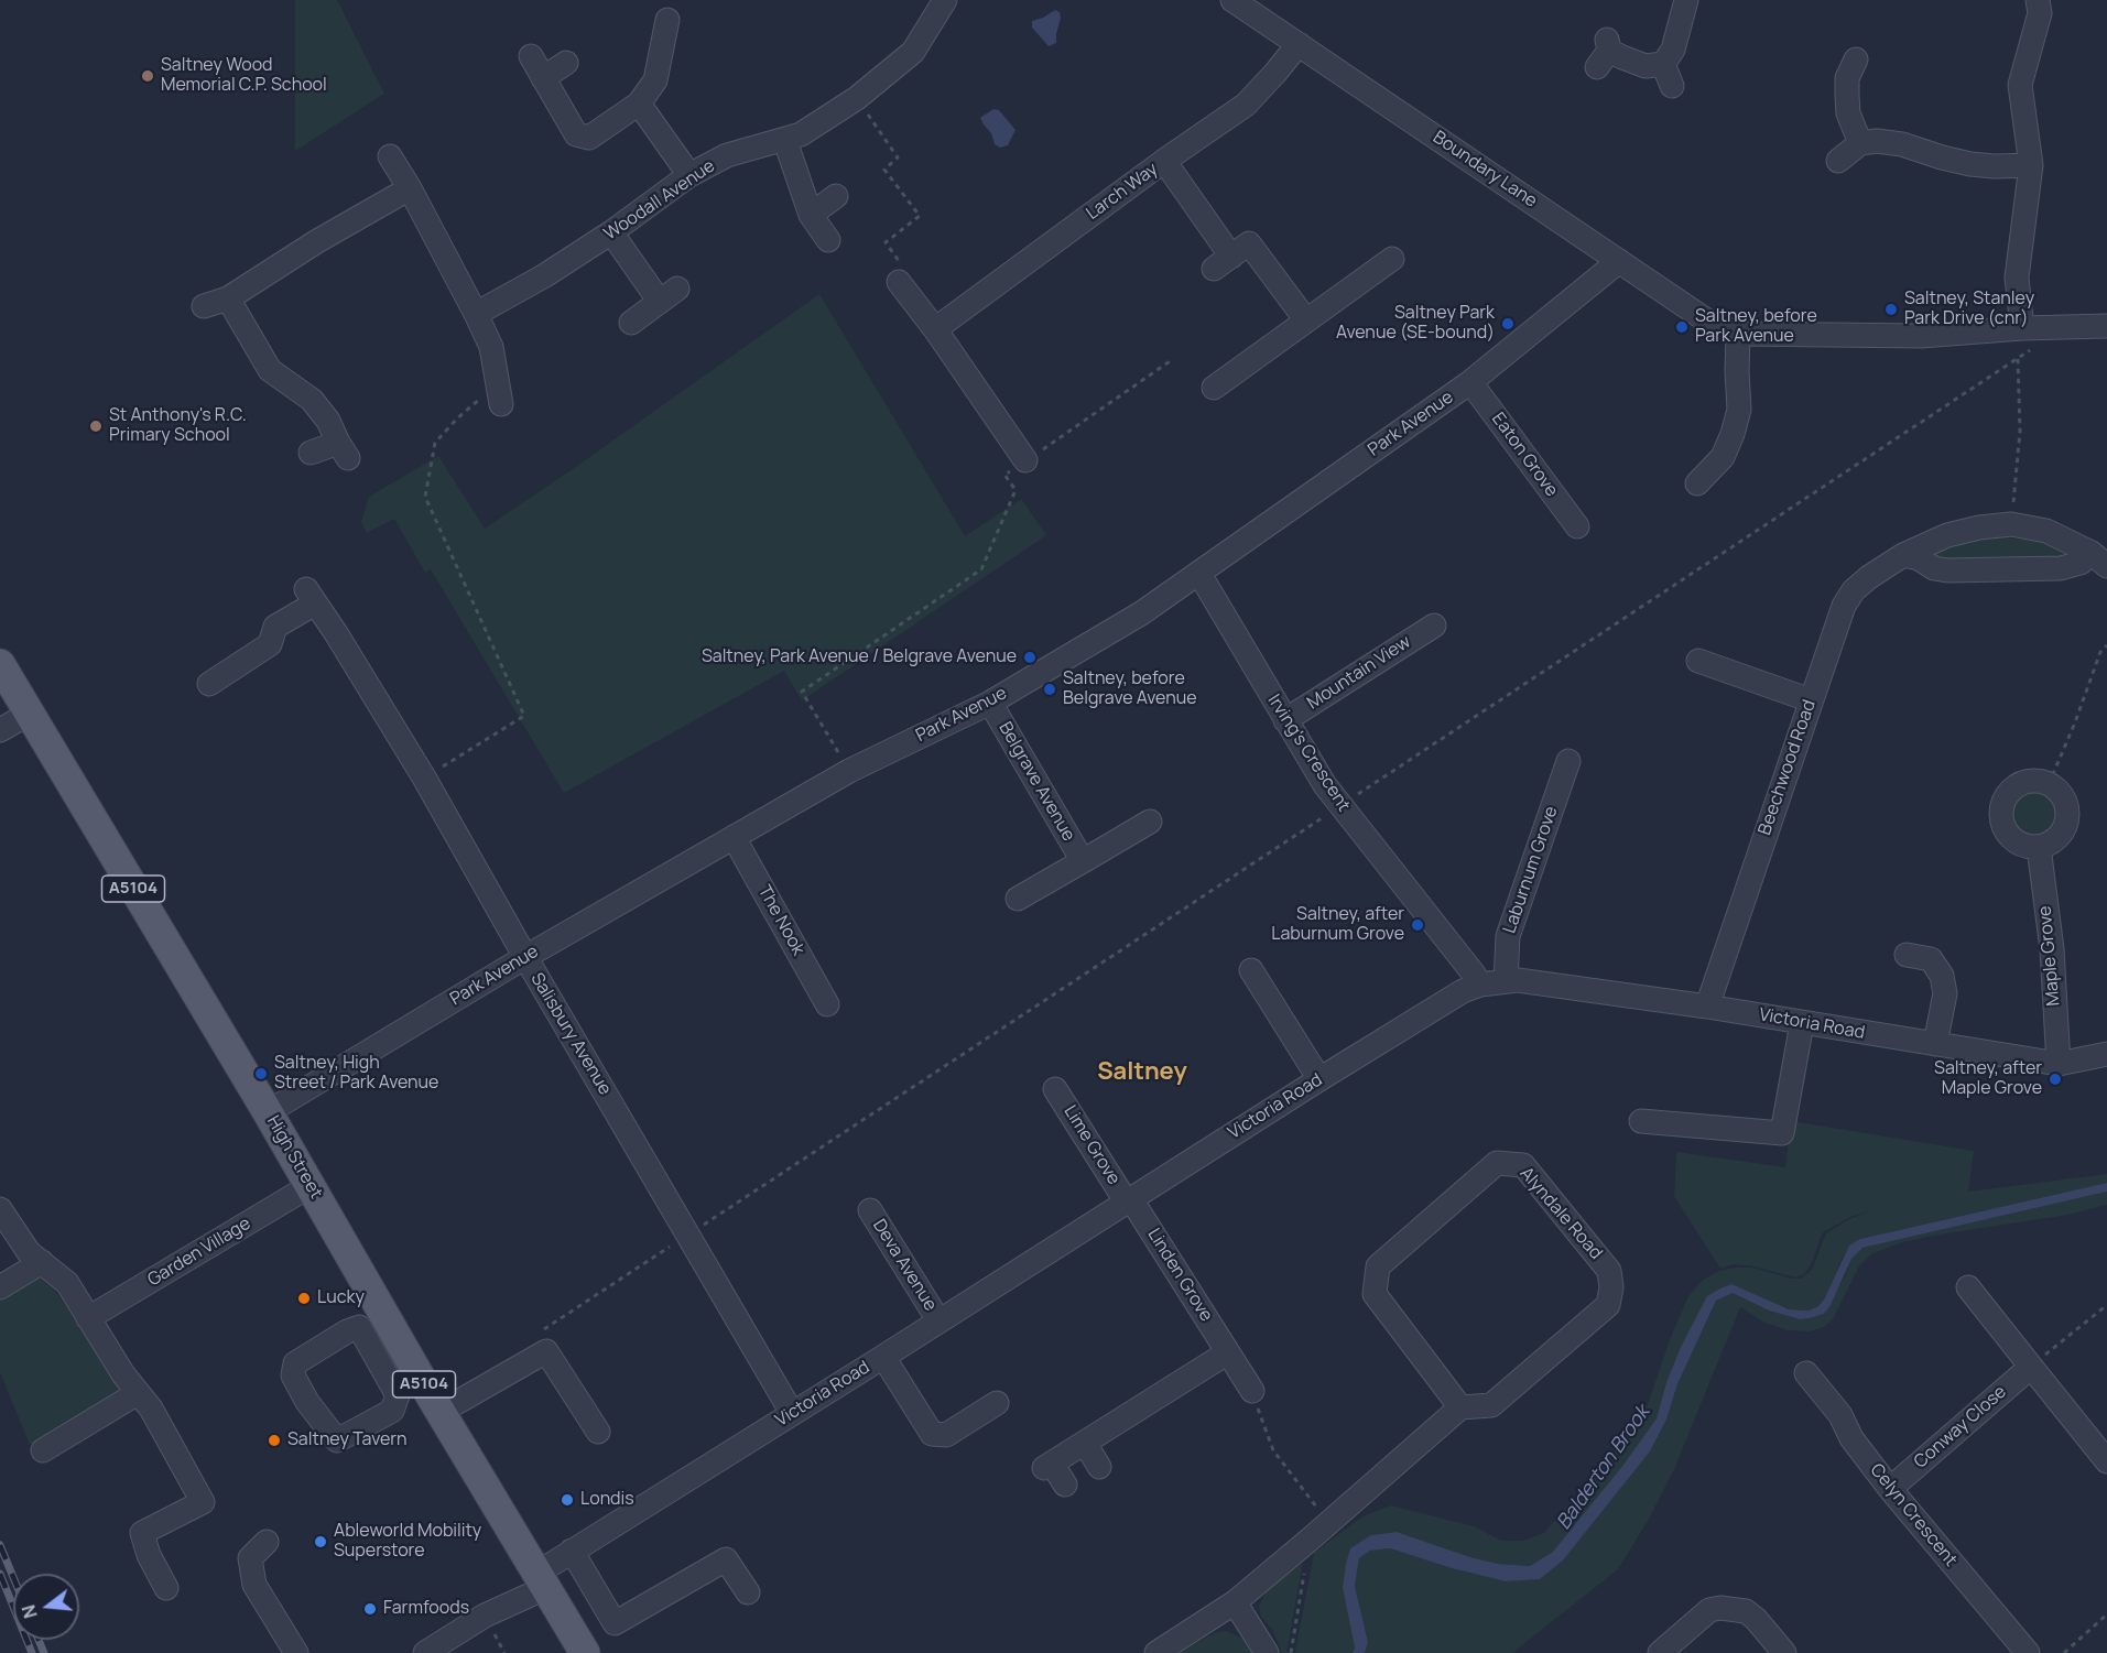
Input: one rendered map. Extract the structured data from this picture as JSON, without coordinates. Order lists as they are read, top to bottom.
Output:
{
  "streets": {
    "main road": ["A5104", "High Street"],
    "street": [
      "Boundary Lane",
      "Larch Way",
      "Woodall Avenue",
      "Park Avenue",
      "Eaton Grove",
      "Mountain View",
      "Irving's Crescent",
      "Beechwood Road",
      "Belgrave Avenue",
      "Laburnum Grove",
      "The Nook",
      "Maple Grove",
      "Victoria Road",
      "Salisbury Avenue",
      "Lime Grove",
      "Alyndale Road",
      "Garden Village",
      "Deva Avenue",
      "Linden Grove",
      "Conway Close",
      "Celyn Crescent"
    ]
  },
  "crossings": [
    ["Boundary Lane", "Larch Way"],
    ["Boundary Lane", "Park Avenue"],
    ["Park Avenue", "Eaton Grove"],
    ["Park Avenue", "Irving's Crescent"],
    ["Park Avenue", "Belgrave Avenue"],
    ["Park Avenue", "The Nook"],
    ["Park Avenue", "Salisbury Avenue"],
    ["Park Avenue", "High Street"],
    ["Mountain View", "Irving's Crescent"],
    ["Irving's Crescent", "Victoria Road"],
    ["Beechwood Road", "Victoria Road"],
    ["Laburnum Grove", "Victoria Road"],
    ["Maple Grove", "Victoria Road"],
    ["Victoria Road", "Salisbury Avenue"],
    ["Victoria Road", "Lime Grove"],
    ["Victoria Road", "High Street"],
    ["Victoria Road", "Deva Avenue"],
    ["Victoria Road", "Linden Grove"],
    ["Lime Grove", "Linden Grove"],
    ["High Street", "Garden Village"],
    ["Conway Close", "Celyn Crescent"]
  ],
  "districts": ["Saltney"],
  "water": ["Balderton Brook"],
  "places": [
    "Saltney Wood Memorial C.P. School",
    "Saltney, Stanley Park Drive (cnr)",
    "Saltney Park Avenue (SE-bound)",
    "Saltney, before Park Avenue",
    "St Anthony's R.C. Primary School",
    "Saltney, Park Avenue / Belgrave Avenue",
    "Saltney, before Belgrave Avenue",
    "Saltney, after Laburnum Grove",
    "Saltney, High Street / Park Avenue",
    "Saltney, after Maple Grove",
    "Lucky",
    "Saltney Tavern",
    "Londis",
    "Ableworld Mobility Superstore",
    "Farmfoods"
  ],
  "north": "left"
}
